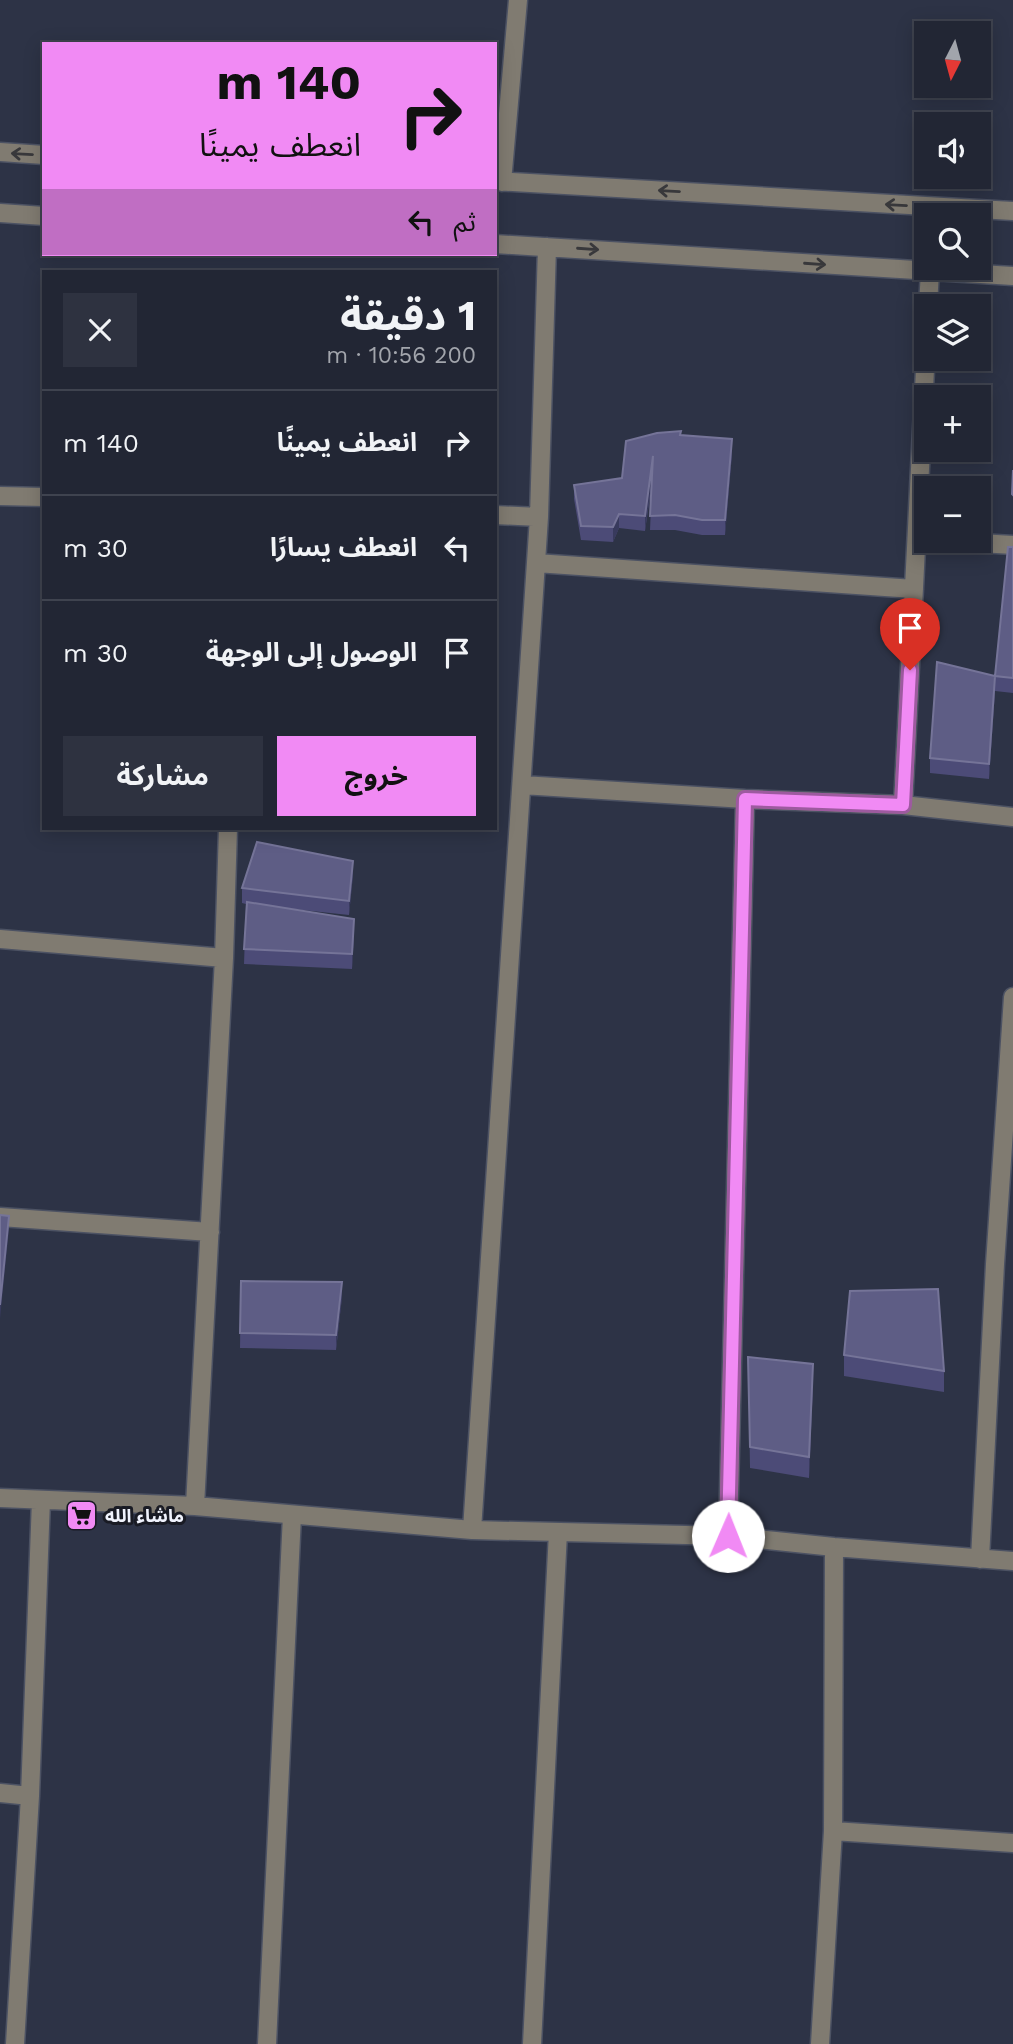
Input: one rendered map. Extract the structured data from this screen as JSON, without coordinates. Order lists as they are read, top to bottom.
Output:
{
  "places": {
    "supermarket": ["ماشاء الله"]
  },
  "north": "bottom",
  "page": {
    "map_buttons": ["+", "−"],
    "turn": ["140 m", "انعطف يمينًا"],
    "then": "ثم",
    "heading": ["1 دقيقة", "200 m · 10:56"],
    "list": [
      {
        "name": "انعطف يمينًا",
        "value": "140 m"
      },
      {
        "name": "انعطف يسارًا",
        "value": "30 m"
      },
      {
        "name": "الوصول إلى الوجهة",
        "value": "30 m"
      }
    ],
    "buttons": ["خروج", "مشاركة"]
  }
}
